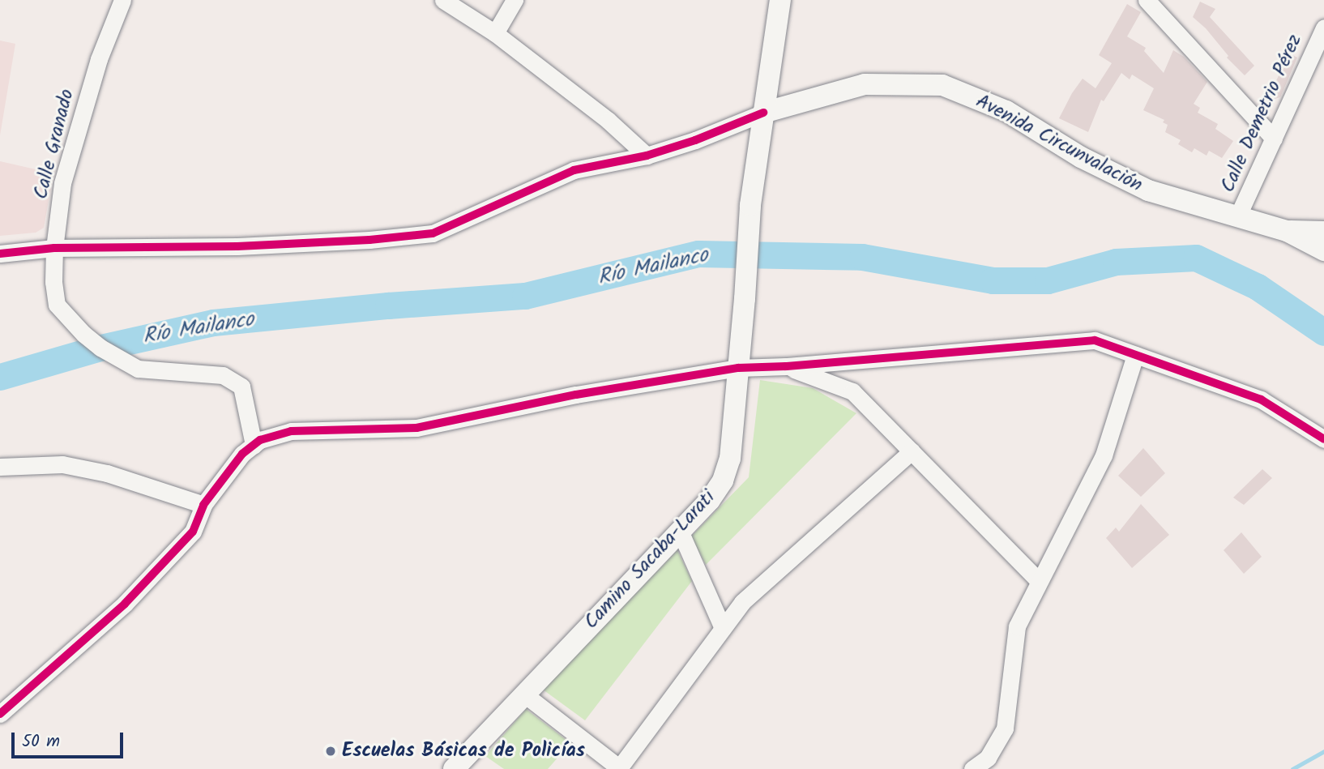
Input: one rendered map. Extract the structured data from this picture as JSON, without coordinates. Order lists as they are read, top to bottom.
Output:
{
  "streets": {
    "main road": ["Avenida Circunvalación", "Camino Sacaba-Larati"],
    "street": ["Calle Demetrio Pérez", "Calle Granado"]
  },
  "crossings": [
    ["Calle Demetrio Pérez", "Avenida Circunvalación"],
    ["Avenida Circunvalación", "Camino Sacaba-Larati"]
  ],
  "water": ["Río Mailanco"],
  "places": ["Escuelas Básicas de Policías"],
  "scale_bar": "50 m"
}
